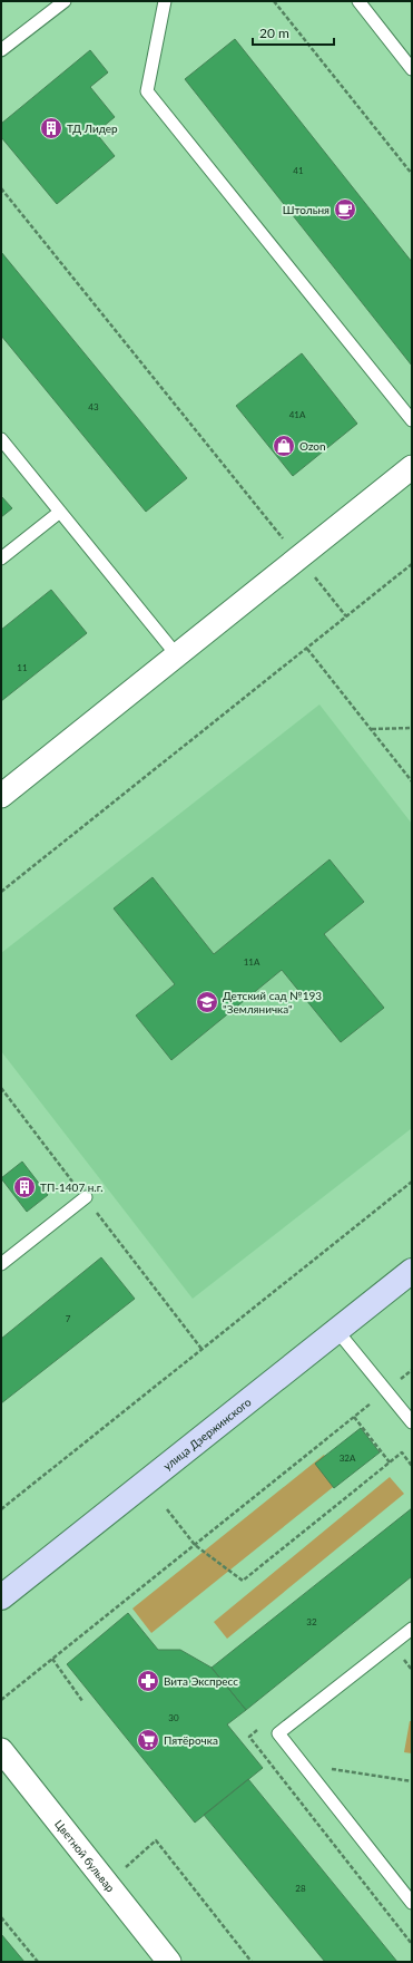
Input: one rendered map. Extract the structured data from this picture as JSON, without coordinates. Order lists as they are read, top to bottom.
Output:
{
  "streets": {
    "main road": ["улица Дзержинского"],
    "street": ["Цветной бульвар"]
  },
  "places": {
    "building": ["ТД Лидер", "ТП-1407 н.г."],
    "cafe": ["Штольня"],
    "shop": ["Ozon"],
    "school or university": ["Детский сад №193 \"Земляничка\""],
    "pharmacy": ["Вита Экспресс"],
    "supermarket": ["Пятёрочка"]
  },
  "house_numbers": [
    "41",
    "43",
    "41А",
    "11",
    "11А",
    "7",
    "32А",
    "32",
    "30",
    "28"
  ],
  "scale_bar": "20 m"
}
